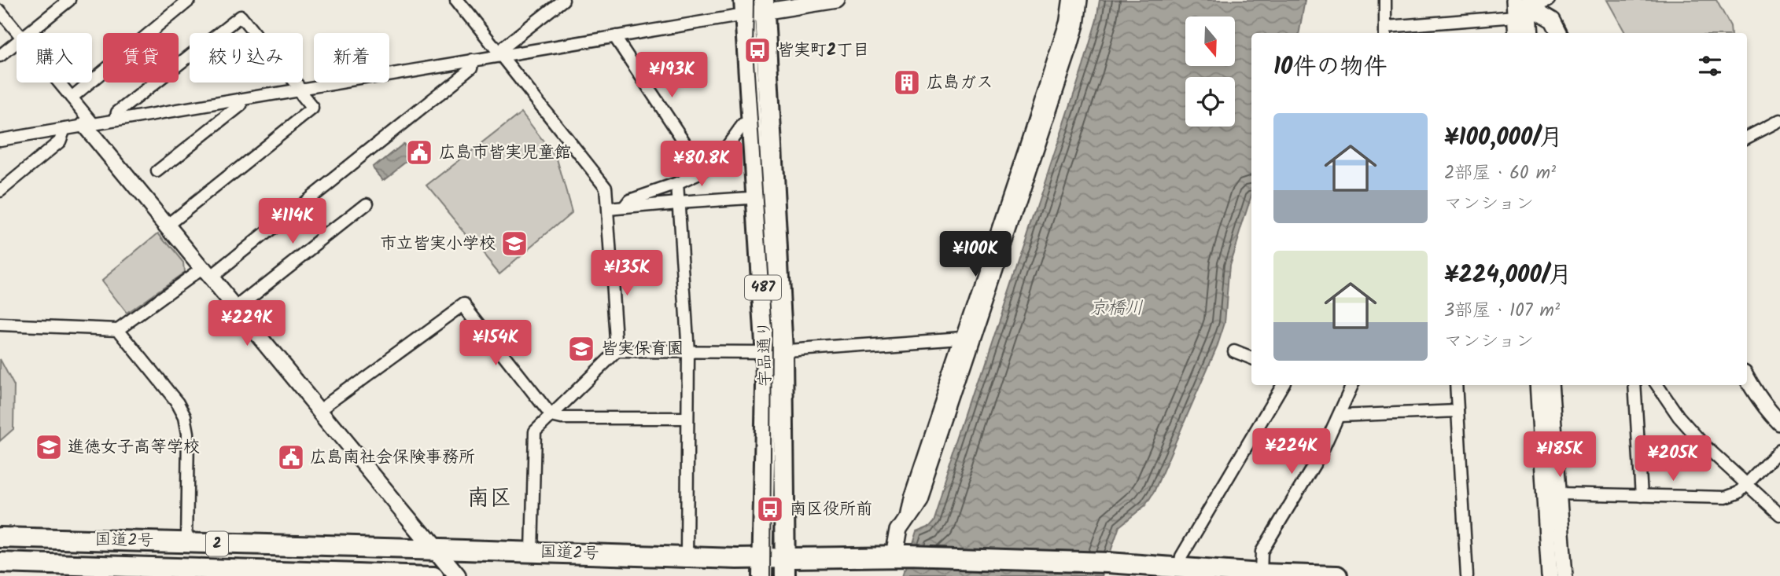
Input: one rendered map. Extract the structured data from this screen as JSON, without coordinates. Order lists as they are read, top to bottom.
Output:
{
  "streets": {
    "highway": [
      "487",
      "宇品通り",
      "国道2号",
      "2"
    ]
  },
  "crossings": [
    ["宇品通り", "国道2号"]
  ],
  "districts": ["南区"],
  "water": ["京橋川"],
  "places": {
    "bus stop": ["皆実町2丁目", "南区役所前"],
    "building": ["広島ガス"],
    "public building": ["広島市皆実児童館", "広島南社会保険事務所"],
    "school or university": ["市立皆実小学校", "皆実保育園", "進徳女子高等学校"]
  },
  "north": "bottom",
  "page": {
    "chip": [
      "購入",
      "賃貸",
      "絞り込み",
      "新着"
    ],
    "heading": "10件の物件",
    "price": [
      "¥193K",
      "¥80.8K",
      "¥114K",
      "¥100K",
      "¥135K",
      "¥229K",
      "¥154K",
      "¥224K",
      "¥185K",
      "¥205K"
    ],
    "list": [
      {
        "name": "¥100,000/月",
        "note": "2部屋 · 60 m² · マンション"
      },
      {
        "name": "¥224,000/月",
        "note": "3部屋 · 107 m² · マンション"
      }
    ]
  }
}
